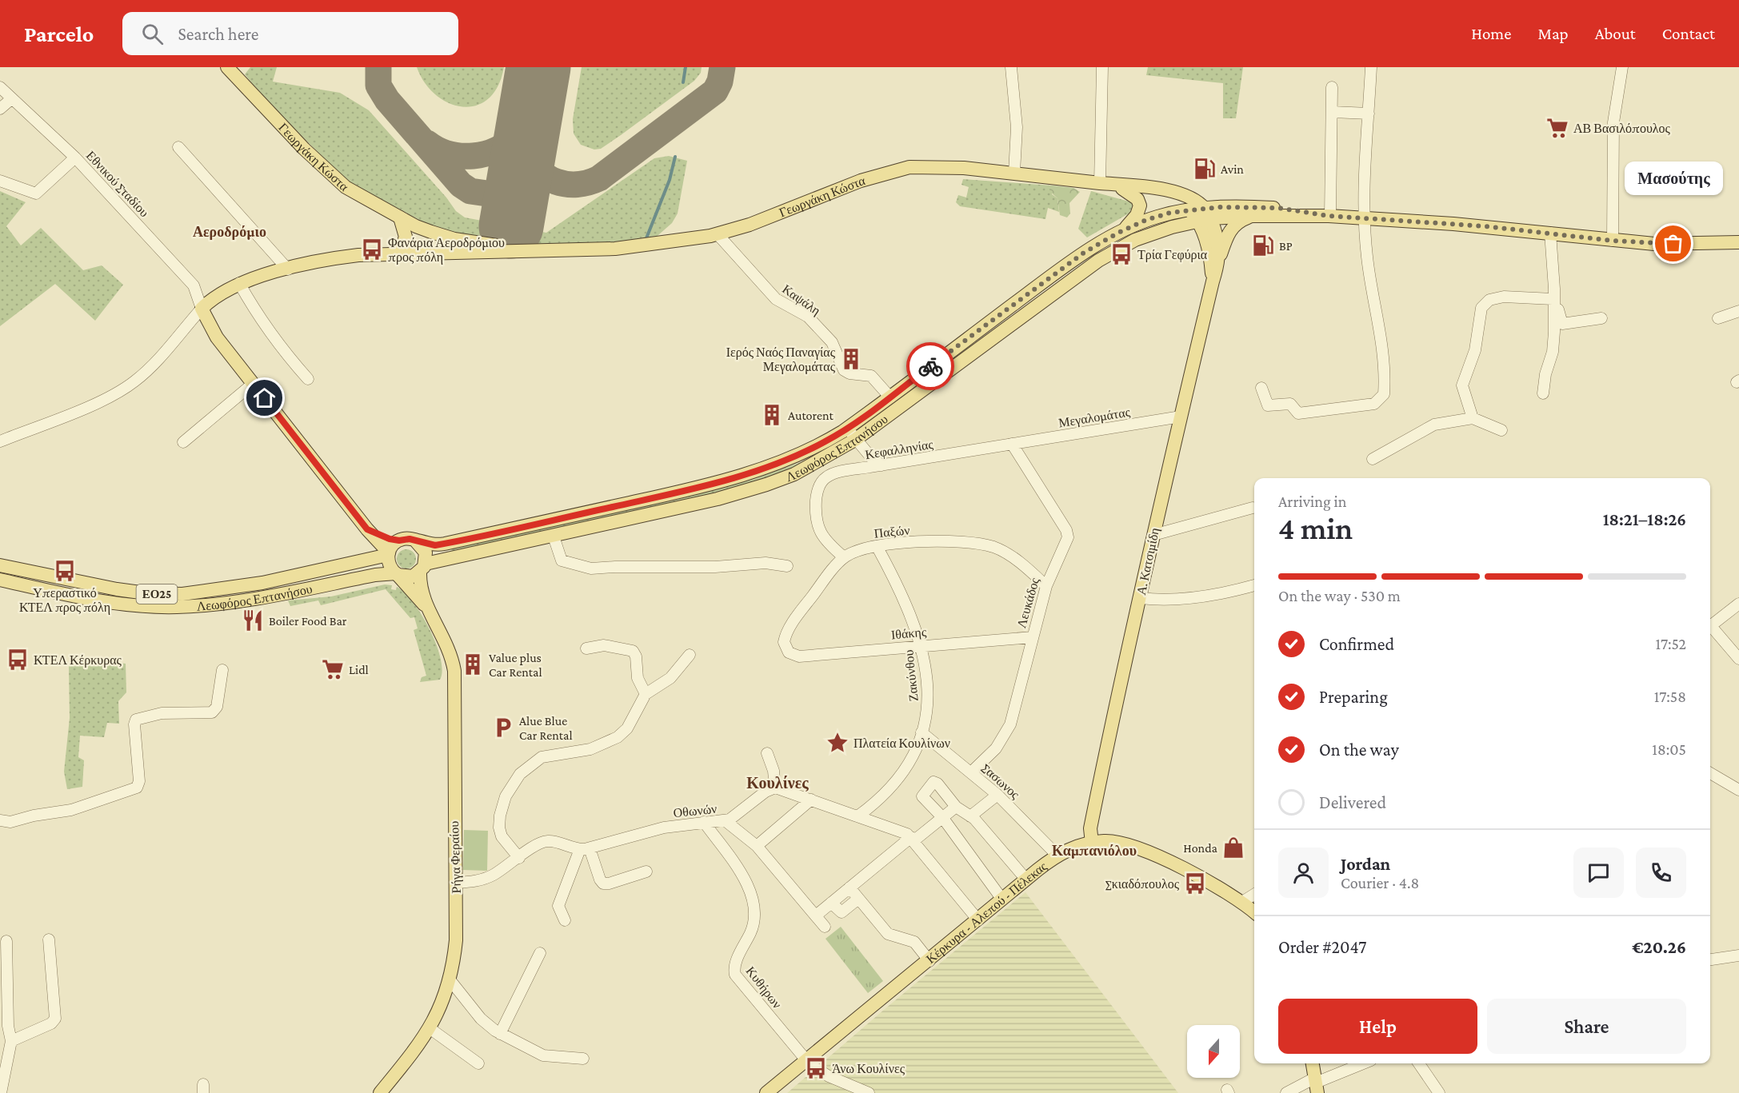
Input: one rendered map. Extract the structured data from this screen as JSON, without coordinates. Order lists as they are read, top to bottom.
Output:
{
  "streets": {
    "main road": [
      "Γεωργάκη Κώστα",
      "Λεωφόρος Επτανήσου",
      "Α. Κατσιμίδη",
      "ΕΟ25",
      "Ρήγα Φεραίου",
      "Κέρκυρα - Αλεπού - Πέλεκας"
    ],
    "street": [
      "Εθνικού Σταδίου",
      "Καψάλη",
      "Μεγαλομάτας",
      "Κεφαλληνίας",
      "Παξών",
      "Λευκάδος",
      "Ιθάκης",
      "Ζακύνθου",
      "Σασωνος",
      "Οθωνών",
      "Κυθήρων"
    ]
  },
  "crossings": [
    ["Γεωργάκη Κώστα", "Εθνικού Σταδίου"],
    ["Γεωργάκη Κώστα", "Καψάλη"],
    ["Γεωργάκη Κώστα", "Λεωφόρος Επτανήσου"],
    ["Γεωργάκη Κώστα", "Α. Κατσιμίδη"],
    ["Γεωργάκη Κώστα", "ΕΟ25"],
    ["Καψάλη", "Λεωφόρος Επτανήσου"],
    ["Μεγαλομάτας", "Κεφαλληνίας"],
    ["Μεγαλομάτας", "Α. Κατσιμίδη"],
    ["Μεγαλομάτας", "Λευκάδος"],
    ["Λεωφόρος Επτανήσου", "Α. Κατσιμίδη"],
    ["Λεωφόρος Επτανήσου", "ΕΟ25"],
    ["Λεωφόρος Επτανήσου", "Ρήγα Φεραίου"],
    ["Κεφαλληνίας", "Παξών"],
    ["Κεφαλληνίας", "Λευκάδος"],
    ["Παξών", "Λευκάδος"],
    ["Παξών", "Ιθάκης"],
    ["Παξών", "Ζακύνθου"],
    ["Α. Κατσιμίδη", "ΕΟ25"],
    ["Α. Κατσιμίδη", "Κέρκυρα - Αλεπού - Πέλεκας"],
    ["Λευκάδος", "Ιθάκης"],
    ["Λευκάδος", "Σασωνος"],
    ["Ιθάκης", "Ζακύνθου"],
    ["Ζακύνθου", "Σασωνος"],
    ["Σασωνος", "Κέρκυρα - Αλεπού - Πέλεκας"],
    ["Οθωνών", "Κυθήρων"],
    ["Κέρκυρα - Αλεπού - Πέλεκας", "Κυθήρων"]
  ],
  "districts": ["Αεροδρόμιο", "Κουλίνες", "Καμπανιόλου"],
  "places": {
    "supermarket": ["ΑΒ Βασιλόπουλος", "Lidl"],
    "fuel station": ["Avin", "BP"],
    "other": ["Μασούτης"],
    "bus stop": [
      "Φανάρια Αεροδρόμιου προς πόλη",
      "Τρία Γεφύρια",
      "Υπεραστικό ΚΤΕΛ προς πόλη",
      "ΚΤΕΛ Κέρκυρας",
      "Σκιαδόπουλος",
      "Άνω Κουλίνες"
    ],
    "building": ["Ιερός Ναός Παναγίας Μεγαλομάτας", "Autorent", "Value plus Car Rental"],
    "restaurant": ["Boiler Food Bar"],
    "parking": ["Alue Blue Car Rental"],
    "place": ["Πλατεία Κουλίνων"],
    "shop": ["Honda"]
  },
  "north": "bottom",
  "page": {
    "header": "Parcelo",
    "search": "Search here",
    "nav": [
      "Home",
      "Map",
      "About",
      "Contact"
    ],
    "bubble": "Μασούτης",
    "heading": ["4 min", "Arriving in", "18:21–18:26"],
    "panel": [
      "Jordan",
      "Courier · 4.8",
      "Order #2047",
      "€20.26"
    ],
    "bar": "On the way · 530 m",
    "list": [
      ["Confirmed", "17:52"],
      ["Preparing", "17:58"],
      ["On the way", "18:05"],
      "Delivered"
    ],
    "buttons": ["Help", "Share"]
  }
}
